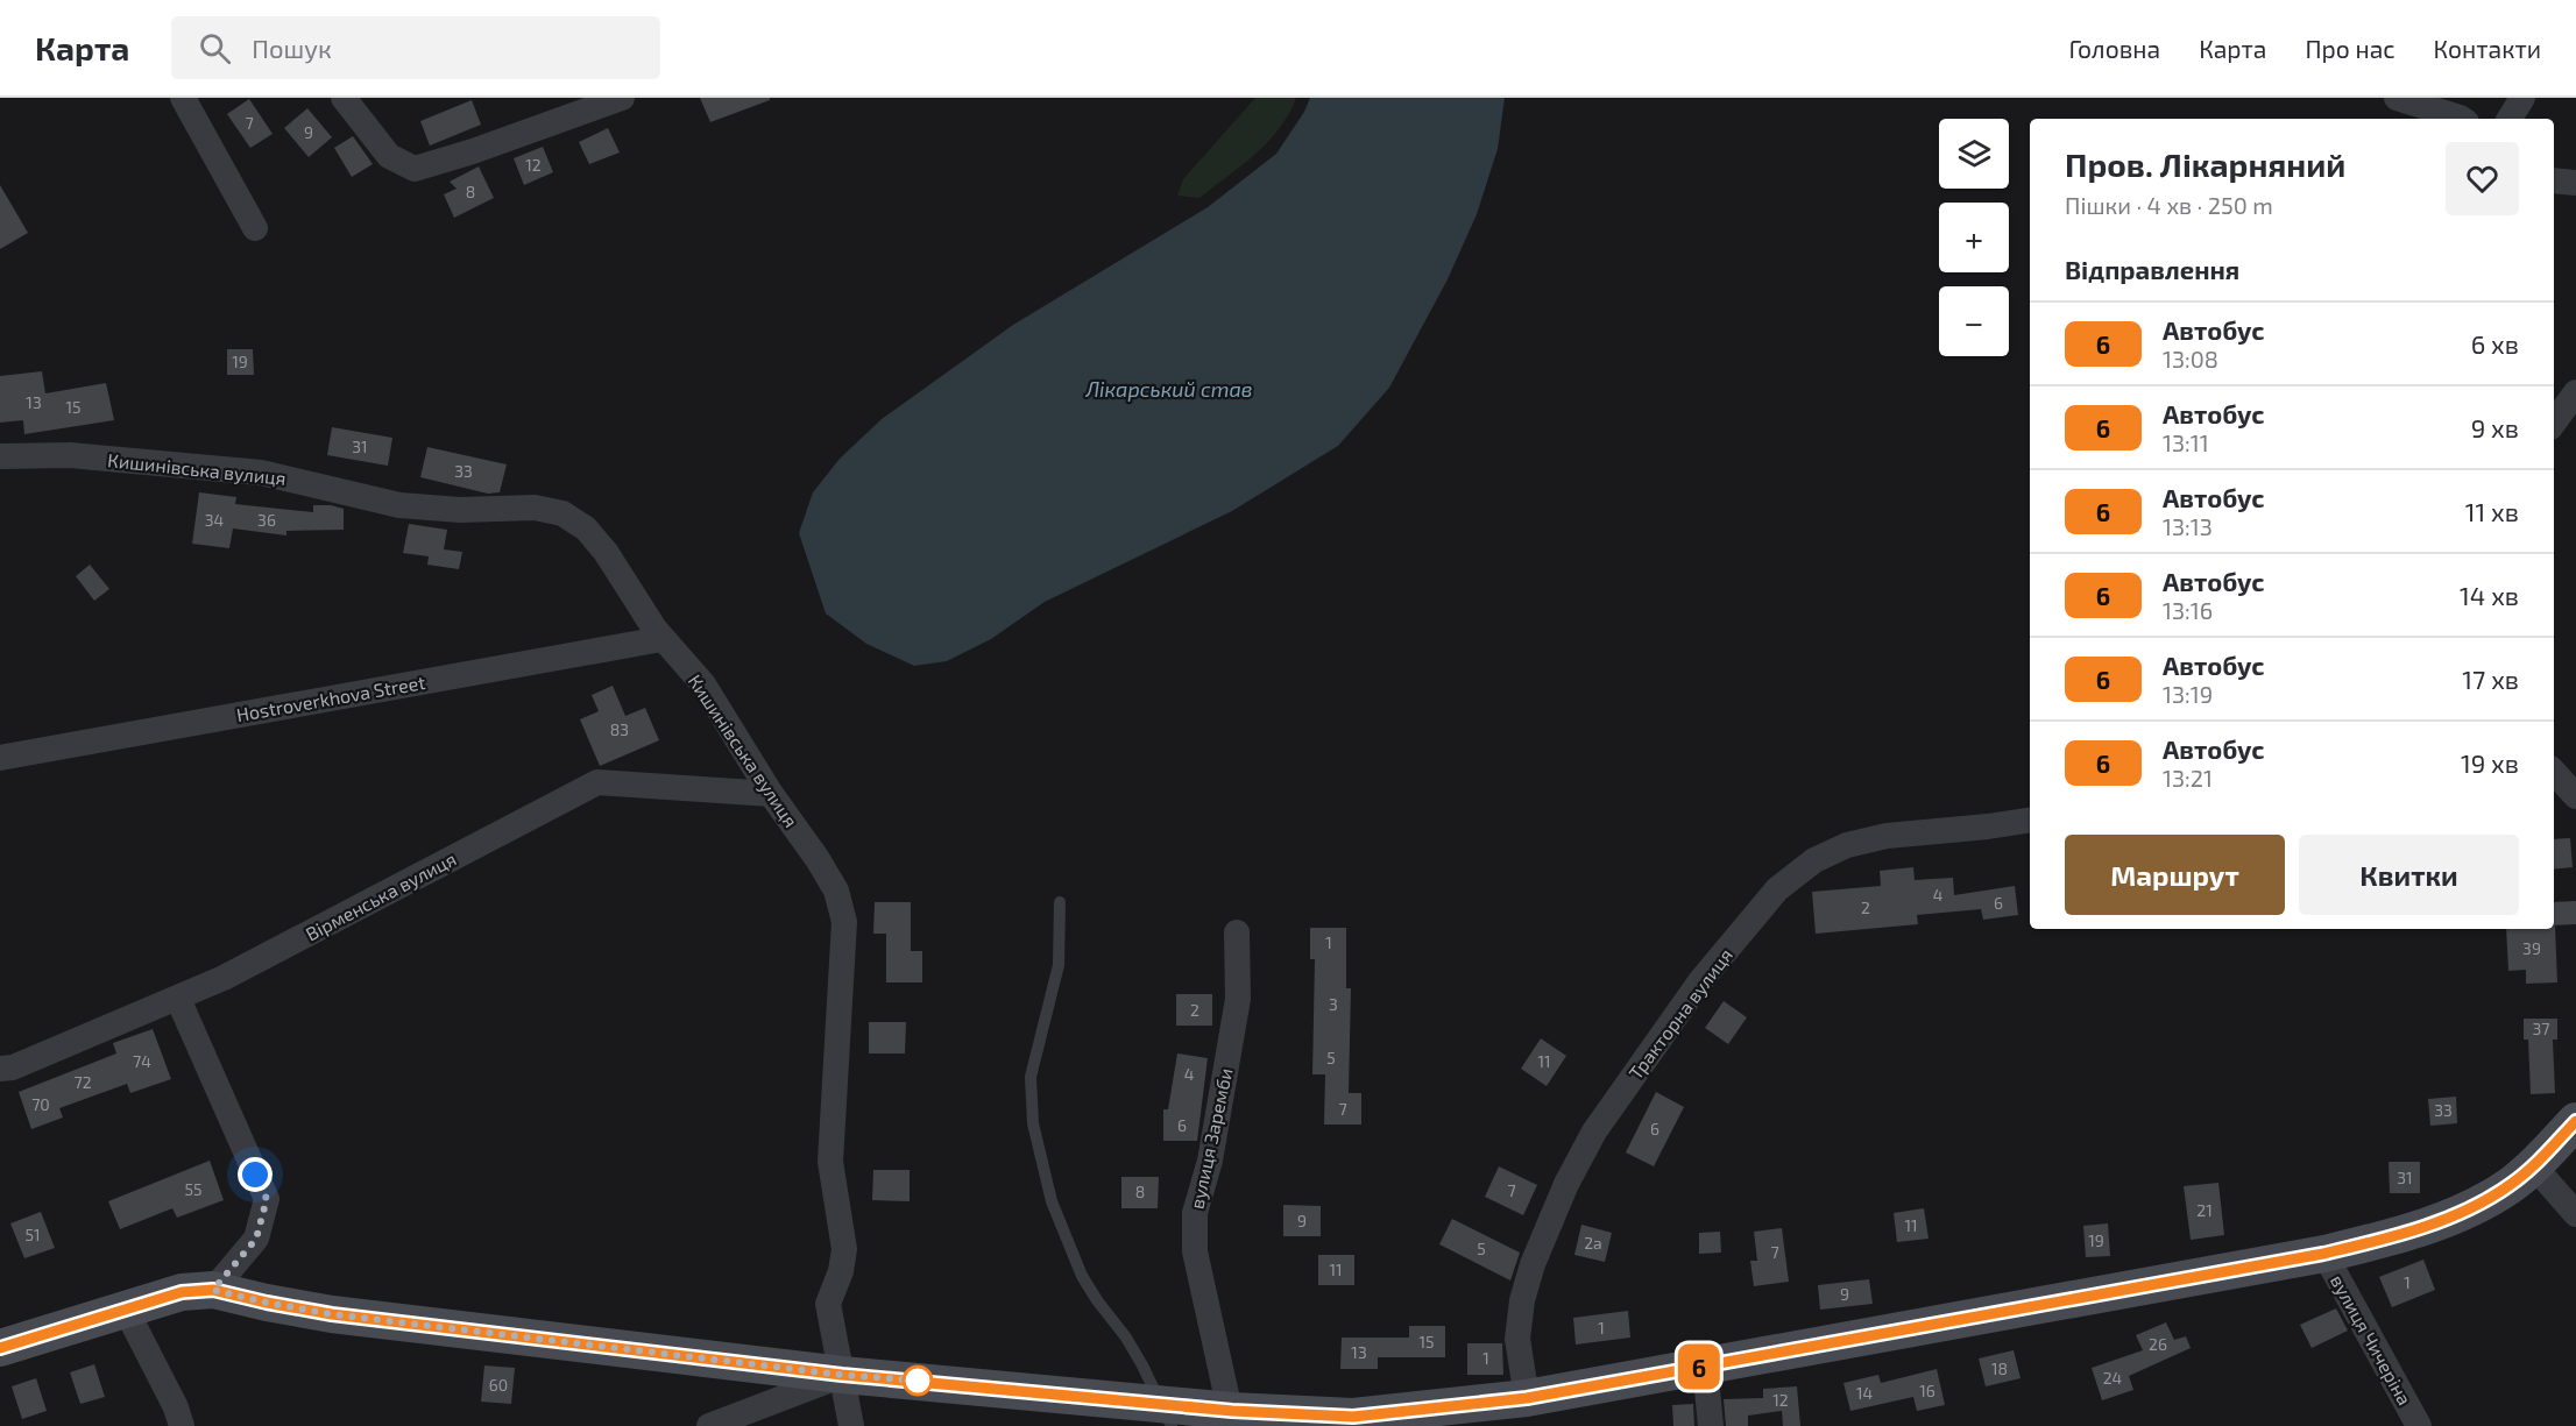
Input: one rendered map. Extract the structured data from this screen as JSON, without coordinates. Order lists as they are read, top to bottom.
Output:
{
  "streets": {
    "street": [
      "Кишинівська вулиця",
      "Hostroverkhova Street",
      "Вірменська вулиця",
      "Тракторна вулиця",
      "вулиця Заремби",
      "вулиця Чичеріна"
    ]
  },
  "crossings": [
    ["Кишинівська вулиця", "Hostroverkhova Street"],
    ["Кишинівська вулиця", "Вірменська вулиця"]
  ],
  "water": ["Лікарський став"],
  "lines": ["bus line 6"],
  "house_numbers": [
    "7",
    "9",
    "12",
    "8",
    "19",
    "13",
    "15",
    "31",
    "33",
    "34",
    "36",
    "83",
    "4",
    "6",
    "2",
    "1",
    "39",
    "3",
    "2",
    "37",
    "5",
    "74",
    "11",
    "4",
    "72",
    "70",
    "7",
    "33",
    "6",
    "6",
    "31",
    "55",
    "7",
    "8",
    "21",
    "9",
    "11",
    "51",
    "19",
    "2а",
    "5",
    "7",
    "11",
    "1",
    "9",
    "1",
    "15",
    "26",
    "13",
    "1",
    "18",
    "24",
    "60",
    "16",
    "14",
    "12"
  ],
  "page": {
    "header": "Карта",
    "search": "Пошук",
    "nav": [
      "Головна",
      "Карта",
      "Про нас",
      "Контакти"
    ],
    "on_map": "6",
    "map_buttons": ["+", "−"],
    "heading": [
      ["Пров. Лікарняний", "Пішки · 4 хв · 250 m"],
      "Відправлення"
    ],
    "list": [
      {
        "mark": "6",
        "name": "Автобус",
        "note": "13:08",
        "value": "6 хв"
      },
      {
        "mark": "6",
        "name": "Автобус",
        "note": "13:11",
        "value": "9 хв"
      },
      {
        "mark": "6",
        "name": "Автобус",
        "note": "13:13",
        "value": "11 хв"
      },
      {
        "mark": "6",
        "name": "Автобус",
        "note": "13:16",
        "value": "14 хв"
      },
      {
        "mark": "6",
        "name": "Автобус",
        "note": "13:19",
        "value": "17 хв"
      },
      {
        "mark": "6",
        "name": "Автобус",
        "note": "13:21",
        "value": "19 хв"
      }
    ],
    "buttons": ["Маршрут", "Квитки"]
  }
}
